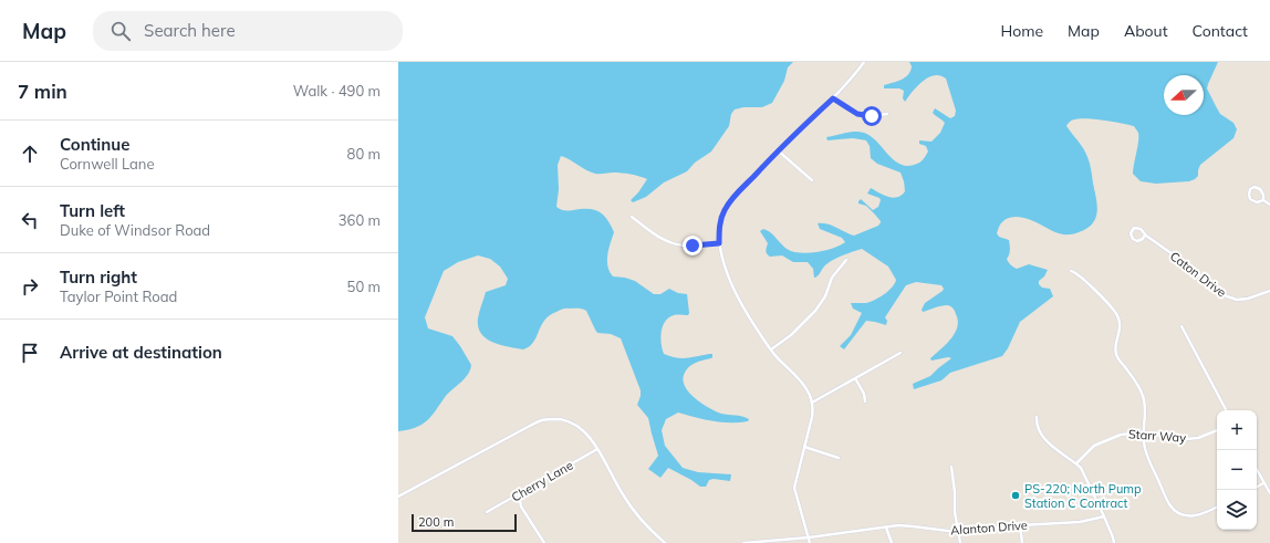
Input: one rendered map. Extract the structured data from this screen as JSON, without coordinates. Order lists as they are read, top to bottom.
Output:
{
  "streets": {
    "street": [
      "Caton Drive",
      "Starr Way",
      "Cherry Lane",
      "Alanton Drive"
    ]
  },
  "places": ["PS-220; North Pump Station C Contract"],
  "scale_bar": "200 m",
  "north": "left",
  "page": {
    "header": "Map",
    "search": "Search here",
    "nav": [
      "Home",
      "Map",
      "About",
      "Contact"
    ],
    "heading": ["7 min", "Walk · 490 m"],
    "list": [
      ["Continue", "Cornwell Lane", "80 m"],
      ["Turn left", "Duke of Windsor Road", "360 m"],
      ["Turn right", "Taylor Point Road", "50 m"],
      "Arrive at destination"
    ],
    "map_buttons": ["+", "−"],
    "scale": "200 m"
  }
}
